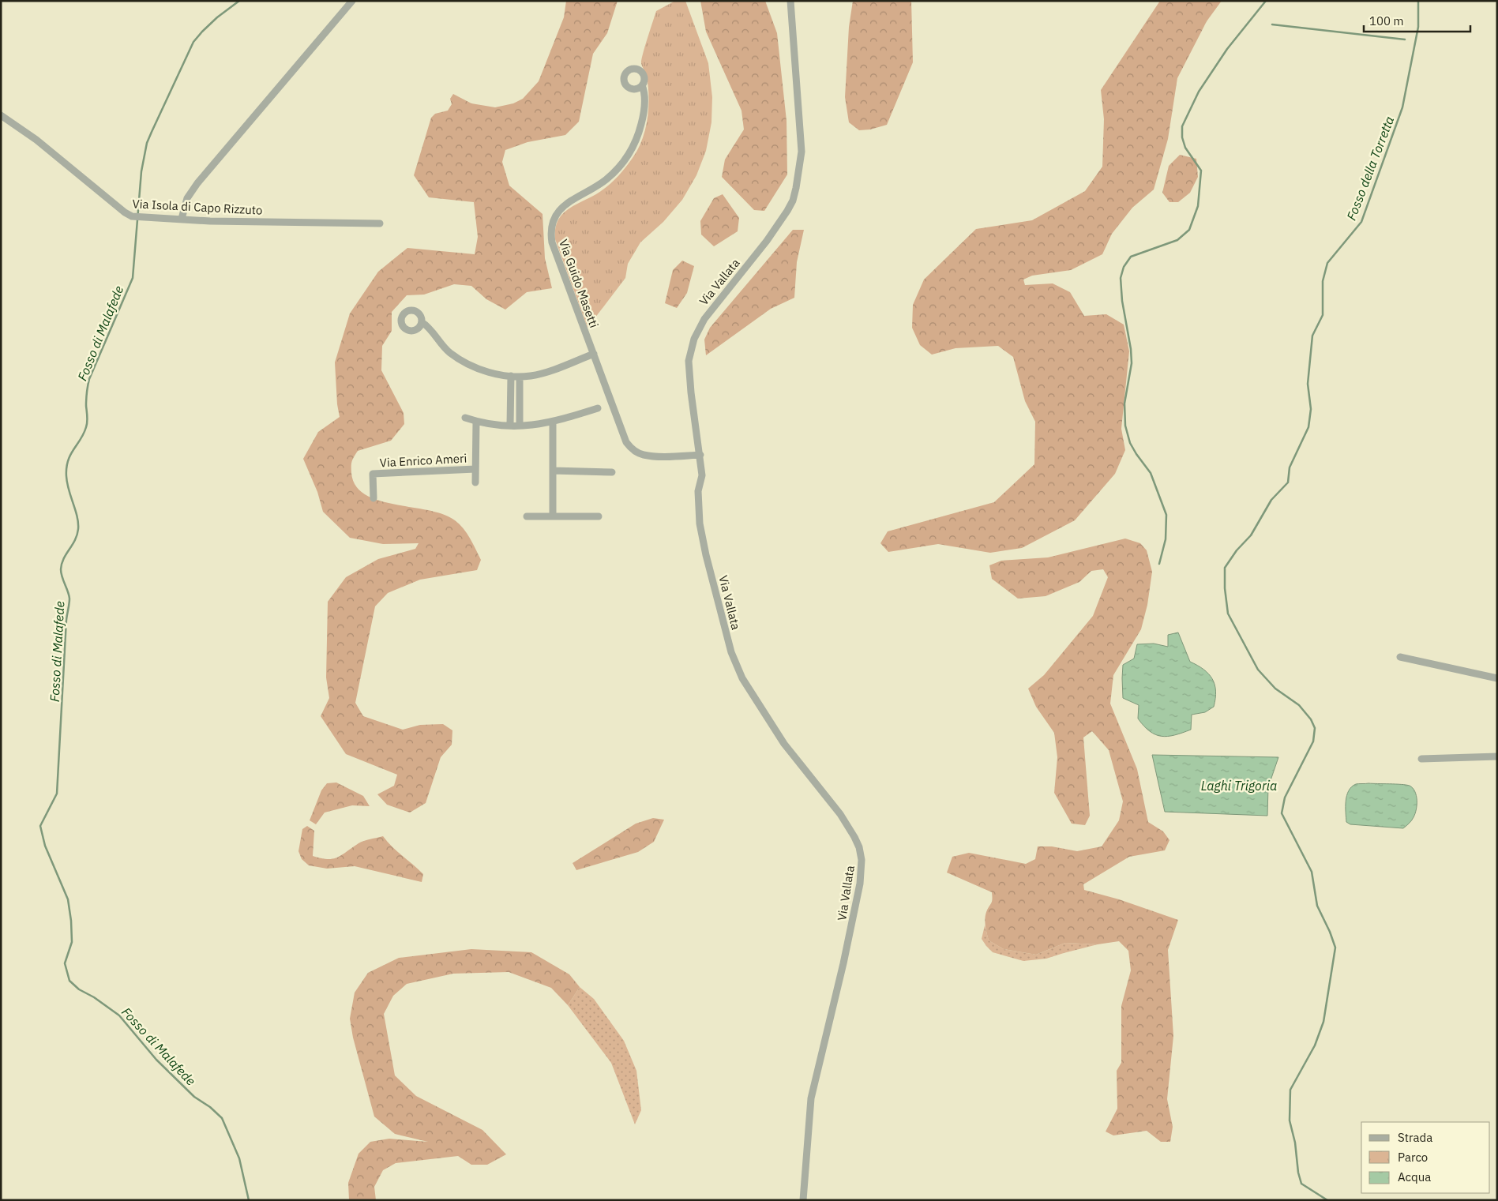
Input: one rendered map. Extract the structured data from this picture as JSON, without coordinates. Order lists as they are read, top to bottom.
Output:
{
  "streets": {
    "street": [
      "Via Isola di Capo Rizzuto",
      "Via Vallata",
      "Via Guido Masetti",
      "Via Enrico Ameri"
    ]
  },
  "crossings": [
    ["Via Vallata", "Via Guido Masetti"]
  ],
  "water": ["Fosso della Torretta", "Fosso di Malafede", "Laghi Trigoria"],
  "legend": ["Strada", "Parco", "Acqua"],
  "scale_bar": "100 m"
}
